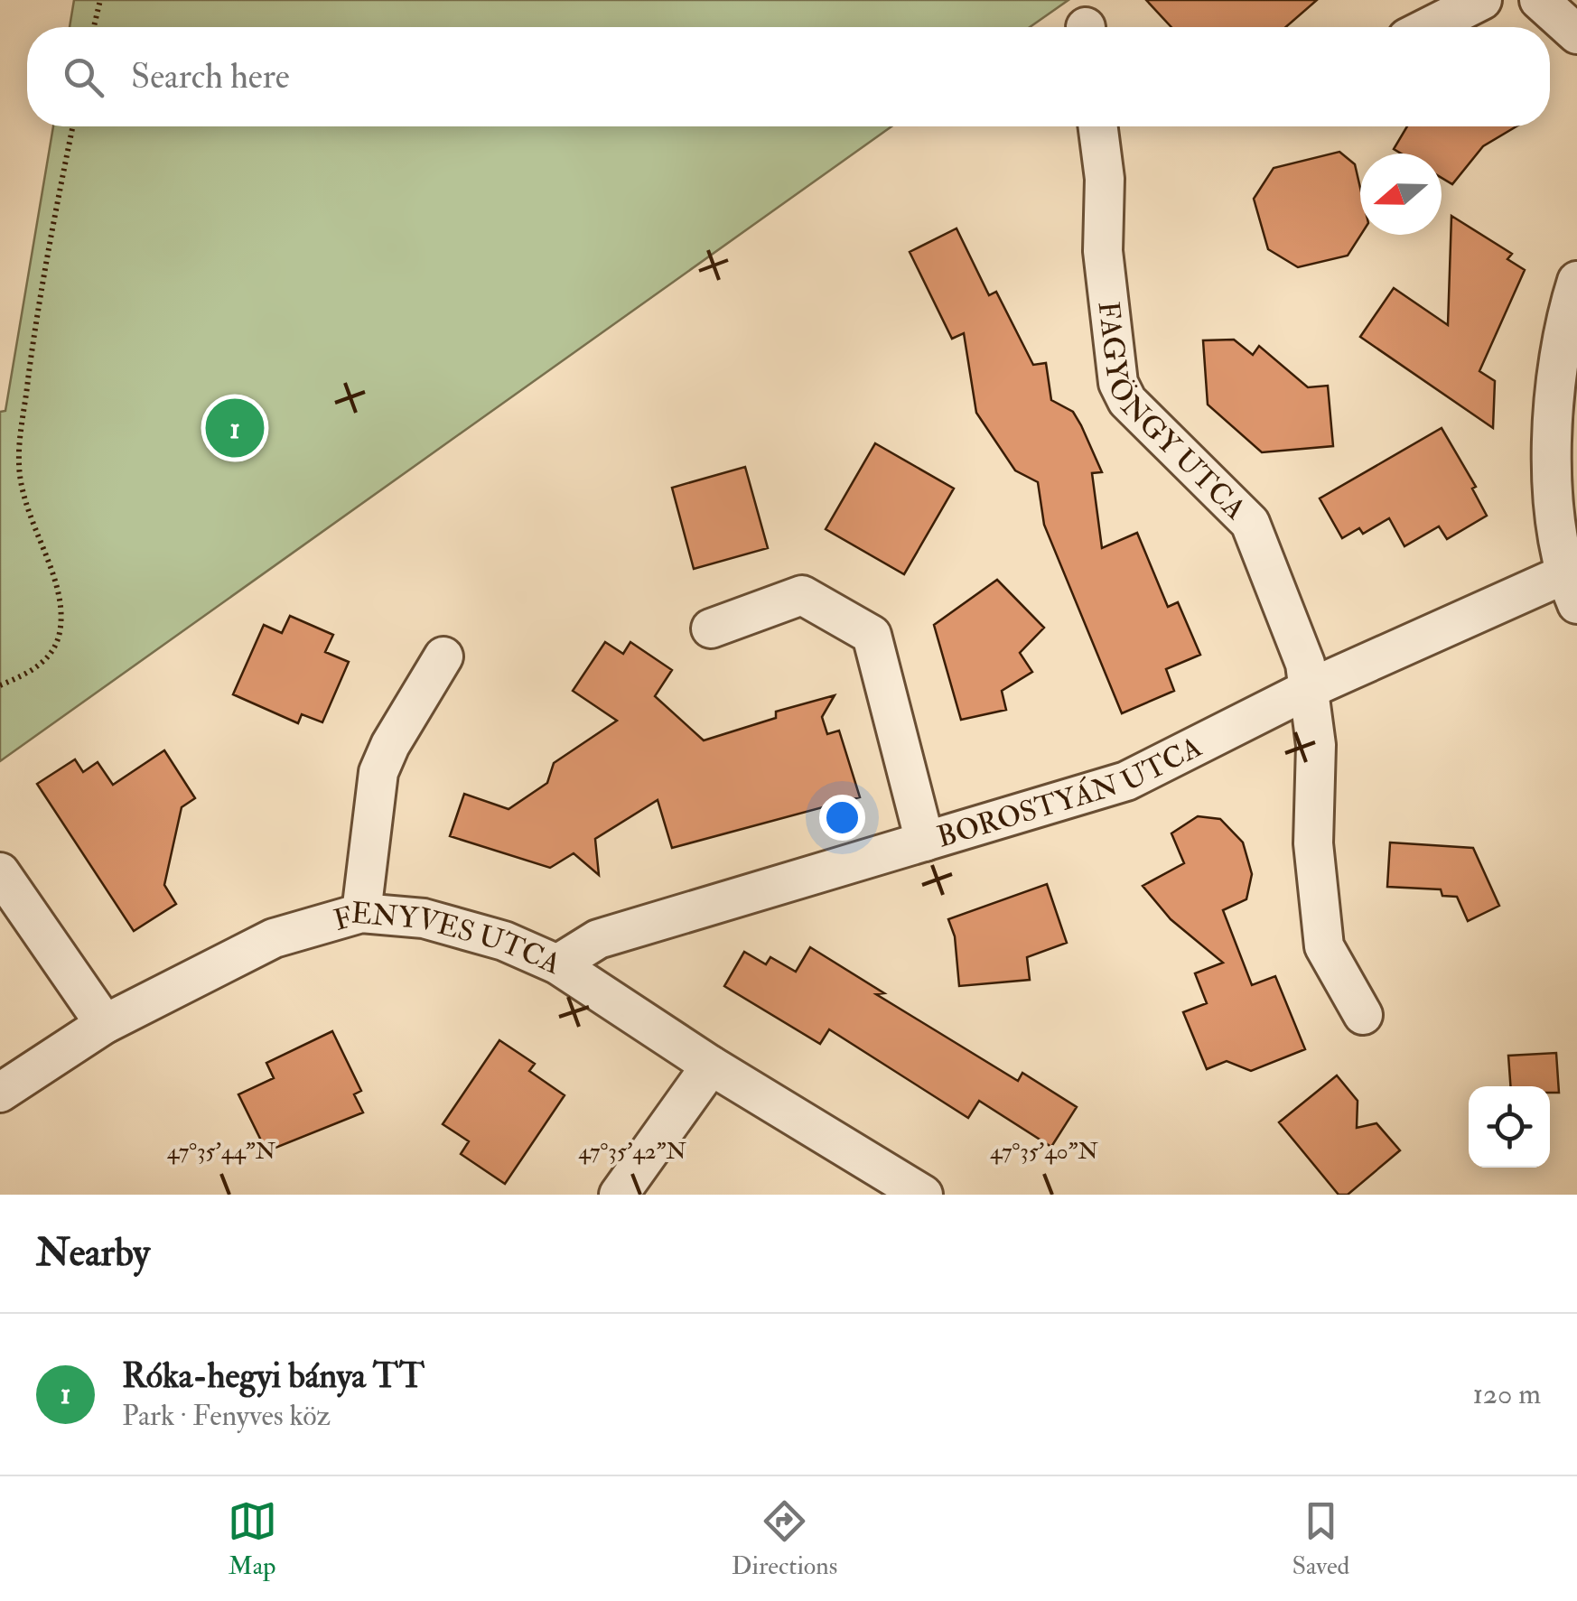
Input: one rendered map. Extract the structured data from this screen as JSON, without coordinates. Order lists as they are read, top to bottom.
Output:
{
  "streets": {
    "street": ["FAGYÖNGY UTCA", "BOROSTYÁN UTCA", "FENYVES UTCA"]
  },
  "crossings": [
    ["FAGYÖNGY UTCA", "BOROSTYÁN UTCA"],
    ["BOROSTYÁN UTCA", "FENYVES UTCA"]
  ],
  "north": "left",
  "page": {
    "search": "Search here",
    "pins": "1",
    "heading": "Nearby",
    "list": [
      {
        "mark": "1",
        "name": "Róka-hegyi bánya TT",
        "note": "Park · Fenyves köz",
        "value": "120 m"
      }
    ],
    "nav": ["Map", "Directions", "Saved"]
  },
  "coordinates": ["47°35'44\"N", "47°35'42\"N", "47°35'40\"N"]
}
